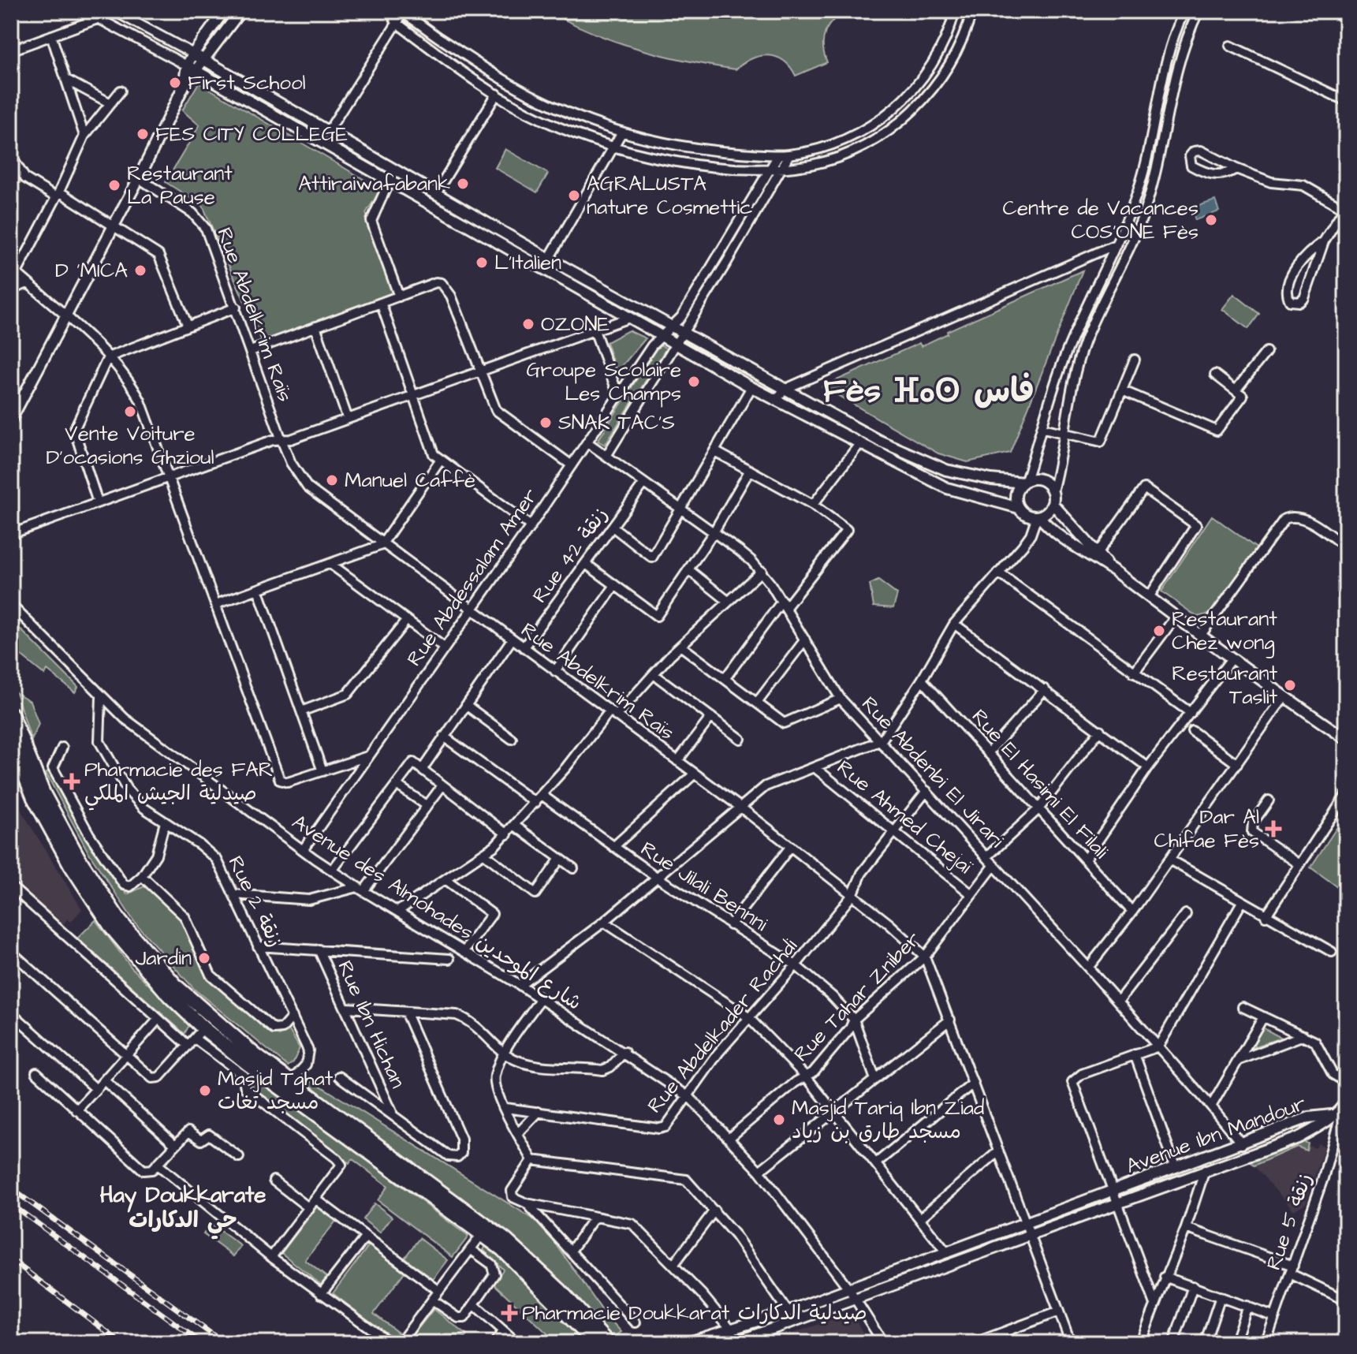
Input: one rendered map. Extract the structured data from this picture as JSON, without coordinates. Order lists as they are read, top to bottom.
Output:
{
  "streets": {
    "street": [
      "Rue Abdelkrim Raïs",
      "Rue 42 زنقة",
      "Rue Abdessalam Amer",
      "Rue Abdenbi El Jirari",
      "Rue El Hasimi El Filali",
      "Rue Ahmed Chejaï",
      "Rue Jilali Bennni",
      "Rue 2 زنقة",
      "Avenue des Almohades شارع الموحدين",
      "Rue Tahar Zniber",
      "Rue Ibn Hichan",
      "Rue Abdelkader Rachdi",
      "Avenue Ibn Mandour",
      "Rue 5 زنقة"
    ]
  },
  "crossings": [
    ["Rue Abdelkrim Raïs", "Rue 42 زنقة"],
    ["Rue Abdelkrim Raïs", "Rue Abdessalam Amer"],
    ["Rue Abdelkrim Raïs", "Rue Tahar Zniber"],
    ["Rue Abdelkrim Raïs", "Rue Abdelkader Rachdi"],
    ["Rue Abdelkrim Raïs", "Avenue Ibn Mandour"],
    ["Rue 42 زنقة", "Rue Abdenbi El Jirari"],
    ["Rue Abdessalam Amer", "Rue Abdenbi El Jirari"],
    ["Rue Abdessalam Amer", "Avenue des Almohades شارع الموحدين"],
    ["Rue Abdenbi El Jirari", "Rue Tahar Zniber"],
    ["Rue Abdenbi El Jirari", "Rue Abdelkader Rachdi"],
    ["Rue Abdenbi El Jirari", "Avenue Ibn Mandour"],
    ["Rue Ahmed Chejaï", "Rue Tahar Zniber"],
    ["Rue Ahmed Chejaï", "Rue Abdelkader Rachdi"],
    ["Rue Jilali Bennni", "Rue Tahar Zniber"],
    ["Rue Jilali Bennni", "Rue Abdelkader Rachdi"],
    ["Rue 2 زنقة", "Avenue des Almohades شارع الموحدين"],
    ["Avenue des Almohades شارع الموحدين", "Rue Tahar Zniber"],
    ["Avenue des Almohades شارع الموحدين", "Rue Abdelkader Rachdi"],
    ["Avenue des Almohades شارع الموحدين", "Avenue Ibn Mandour"],
    ["Avenue Ibn Mandour", "Rue 5 زنقة"]
  ],
  "districts": ["Fès ⴼⴰⵙ فاس", "Hay Doukkarate حي الدكارات"],
  "places": {
    "other": [
      "First School",
      "FES CITY COLLEGE",
      "Attiraiwafabank",
      "Restaurant La Pause",
      "AGRALUSTA nature Cosmettic",
      "Centre de Vacances COS’ONE Fès",
      "L'Italien",
      "D 'MICA",
      "OZONE",
      "Groupe Scolaire Les Champs",
      "Vente Voiture D'ocasions Ghzioul",
      "SNAK TAC'S",
      "Manuel Caffè",
      "Restaurant Chez wong",
      "Restaurant Taslit",
      "Jardin",
      "Masjid Tghat مسجد تغات",
      "Masjid Tariq Ibn Ziad مسجد طارق بن زياد"
    ],
    "health": ["Pharmacie des FAR صيدلية الجيش الملكي", "Dar Al Chifae Fès", "Pharmacie Doukkarat صيدلية الدكارات"]
  }
}
